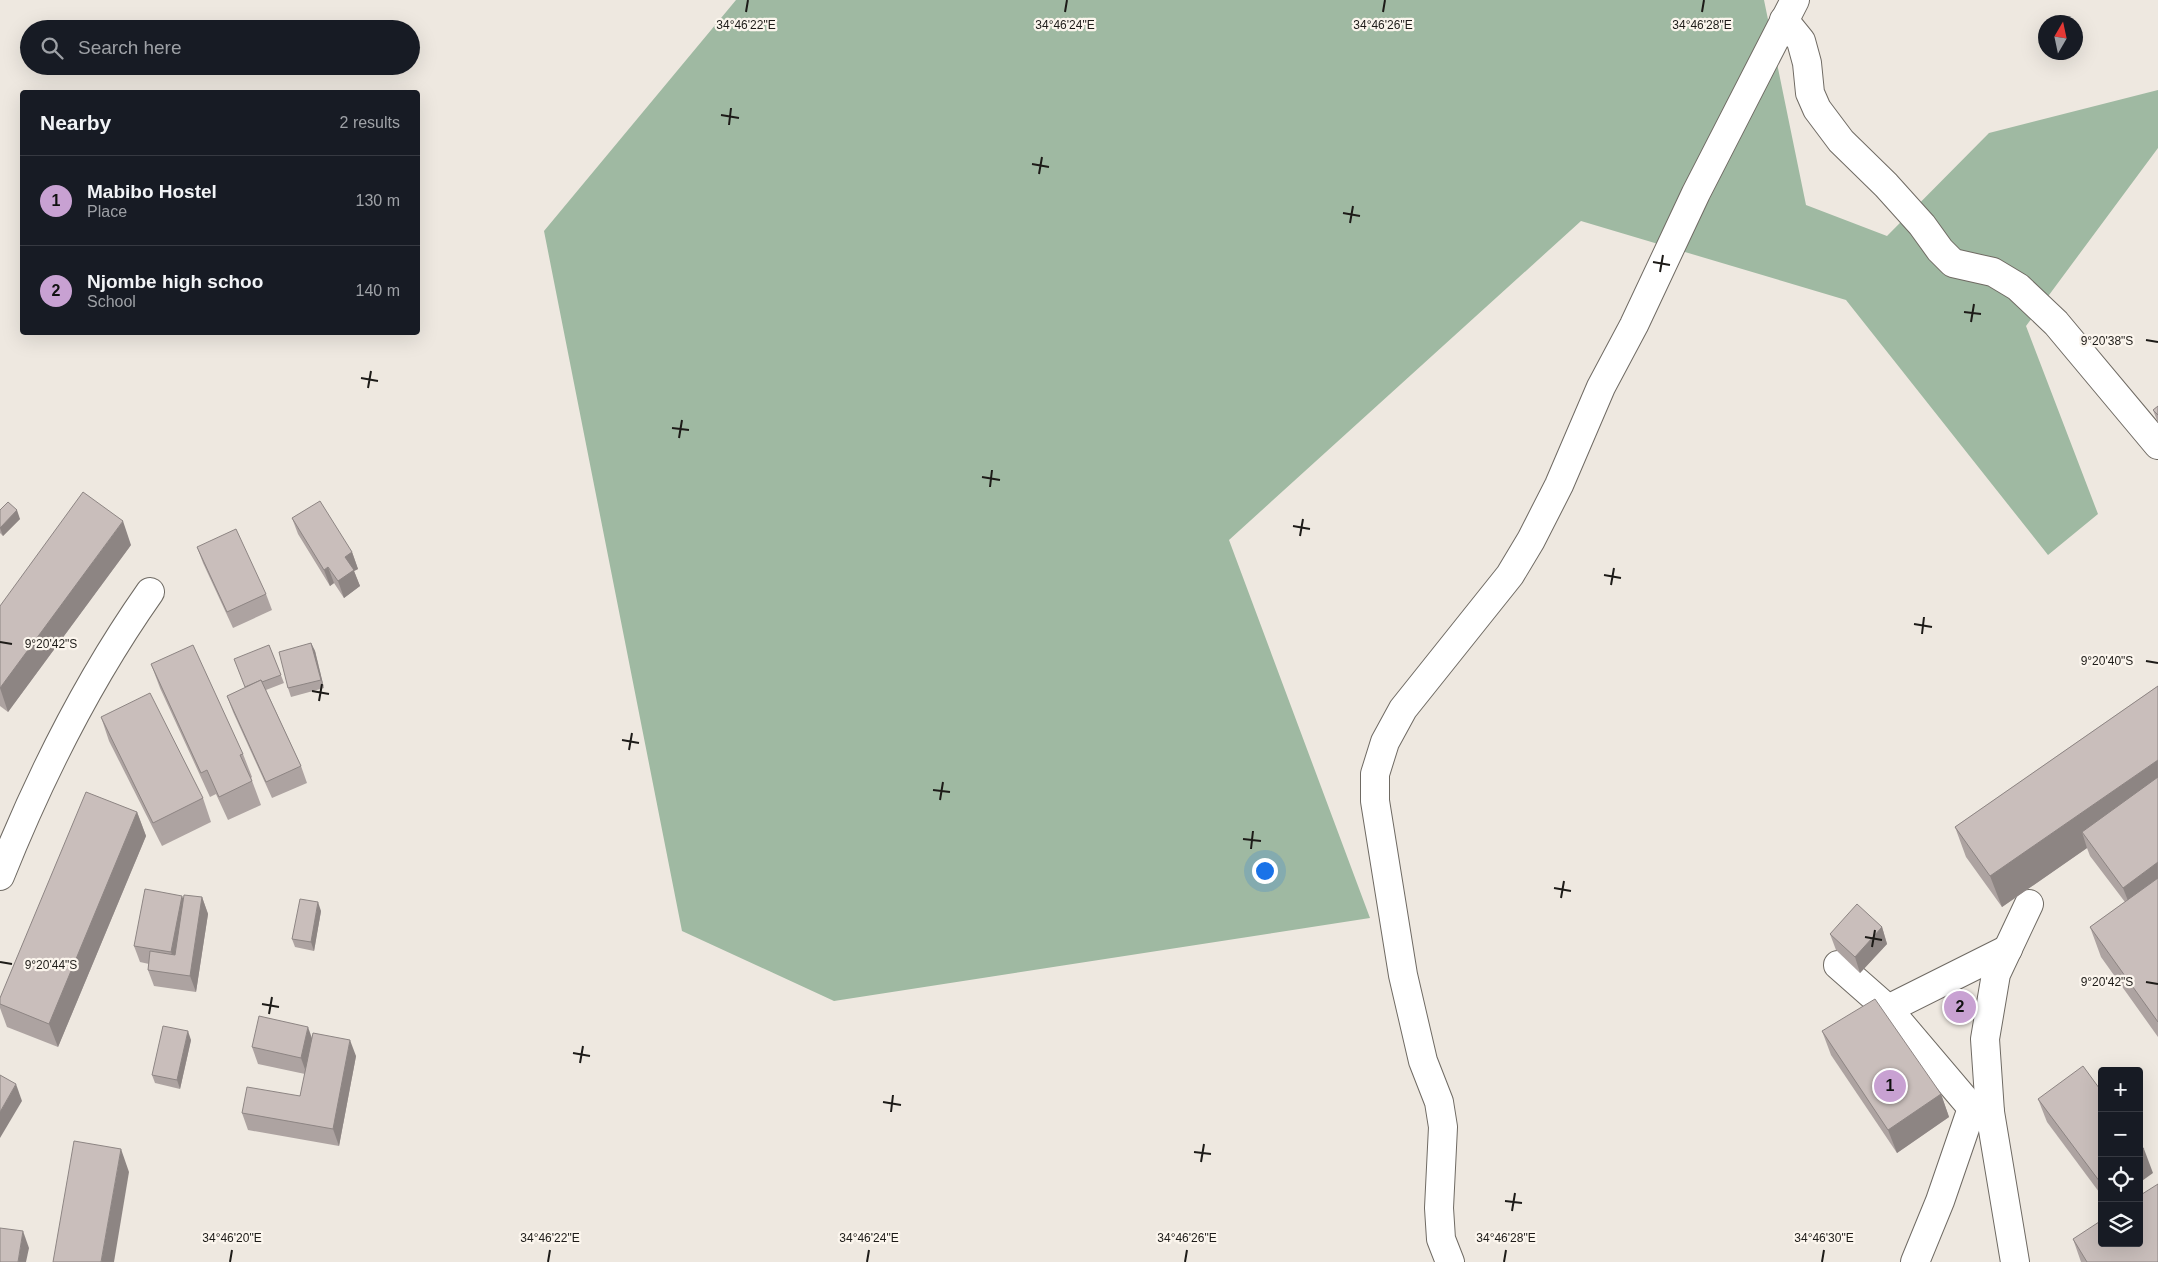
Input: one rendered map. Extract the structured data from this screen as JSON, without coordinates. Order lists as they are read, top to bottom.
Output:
{
  "north": "top",
  "page": {
    "search": "Search here",
    "heading": ["Nearby", "2 results"],
    "list": [
      {
        "mark": "1",
        "name": "Mabibo Hostel",
        "note": "Place",
        "value": "130 m"
      },
      {
        "mark": "2",
        "name": "Njombe high schoo",
        "note": "School",
        "value": "140 m"
      }
    ],
    "pins": ["2", "1"],
    "map_buttons": ["+", "−"]
  },
  "coordinates": [
    "34°46'22\"E",
    "34°46'24\"E",
    "34°46'26\"E",
    "34°46'28\"E",
    "9°20'38\"S",
    "9°20'42\"S",
    "9°20'40\"S",
    "9°20'44\"S",
    "34°46'20\"E",
    "34°46'30\"E"
  ]
}
